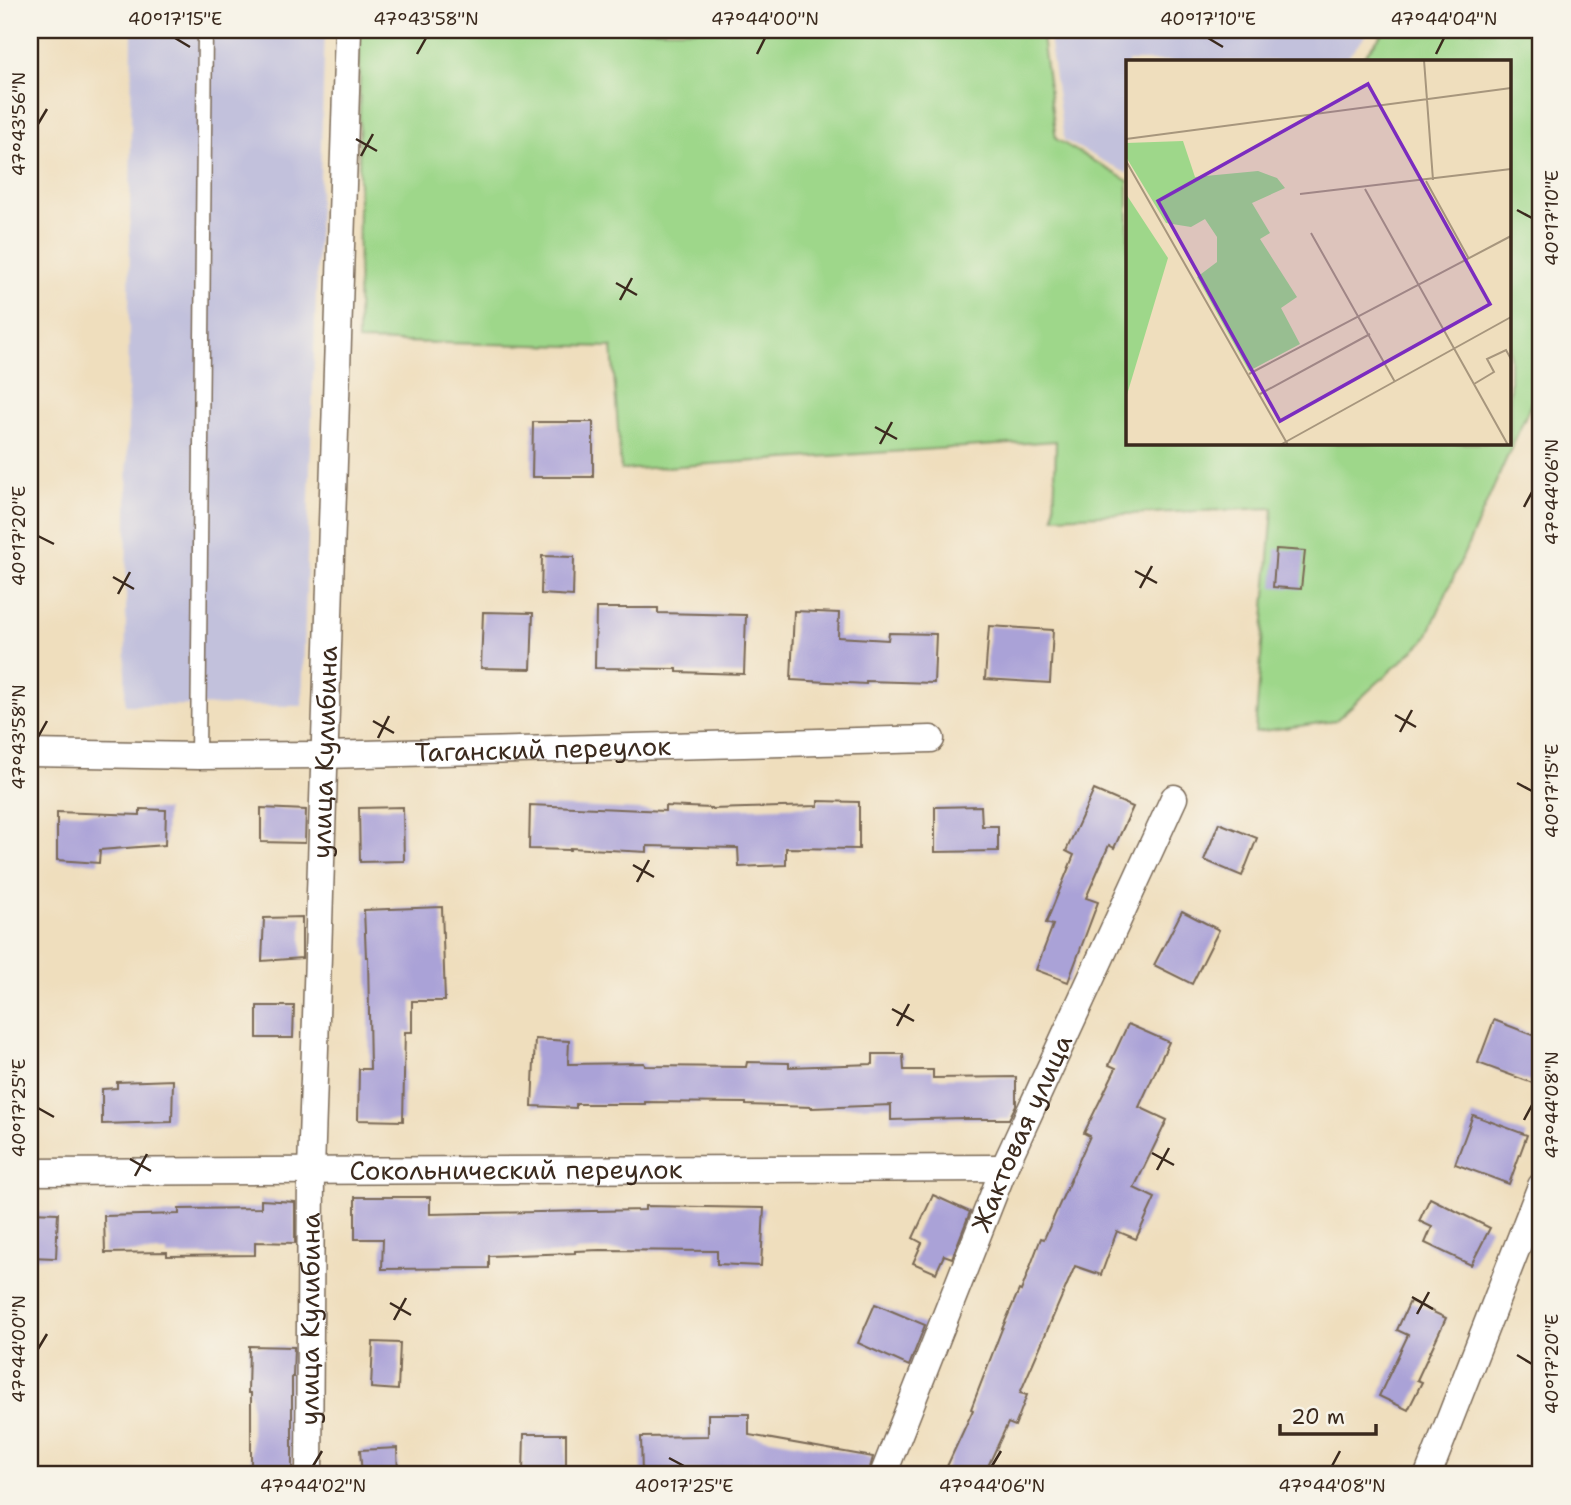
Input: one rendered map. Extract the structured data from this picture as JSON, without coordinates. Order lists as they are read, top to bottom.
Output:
{
  "streets": {
    "street": [
      "Таганский переулок",
      "улица Кулибина",
      "Жактовая улица",
      "Сокольнический переулок"
    ]
  },
  "crossings": [
    ["Таганский переулок", "улица Кулибина"],
    ["улица Кулибина", "Сокольнический переулок"],
    ["Жактовая улица", "Сокольнический переулок"]
  ],
  "scale_bar": "20 m",
  "coordinates": [
    "40°17'15\"E",
    "47°43'58\"N",
    "47°44'00\"N",
    "40°17'10\"E",
    "47°44'04\"N",
    "47°43'56\"N",
    "47°44'06\"N",
    "40°17'20\"E",
    "47°44'08\"N",
    "40°17'25\"E",
    "47°44'02\"N"
  ]
}
